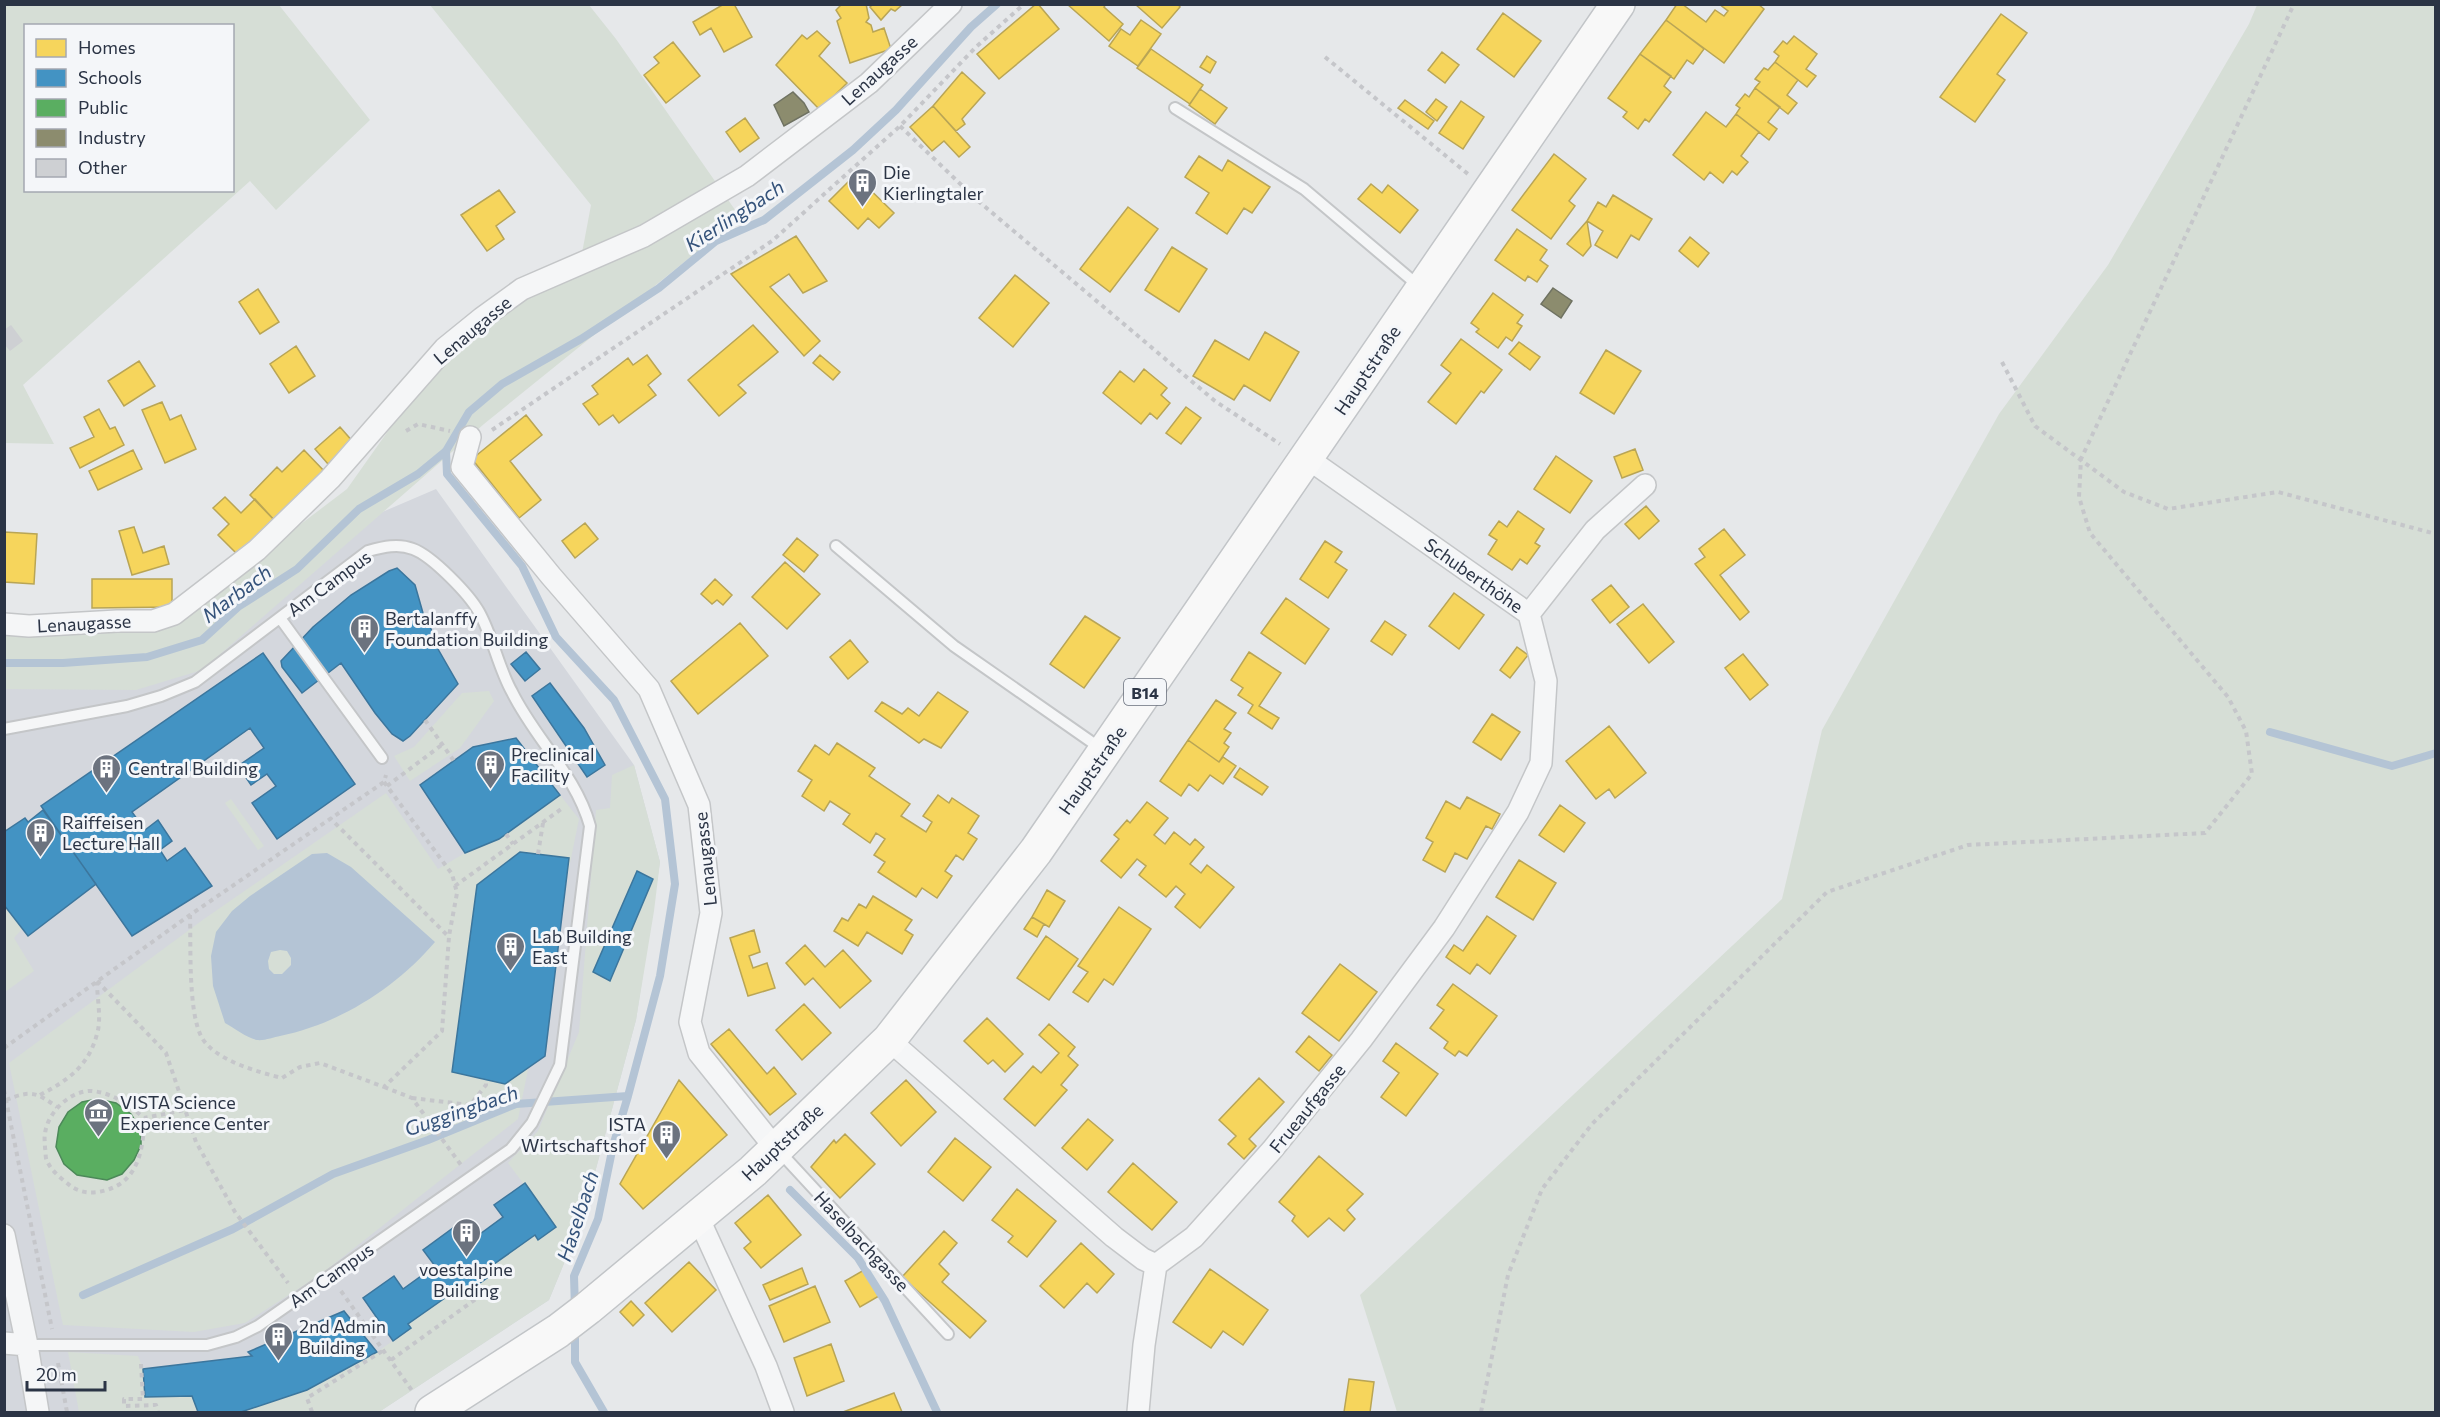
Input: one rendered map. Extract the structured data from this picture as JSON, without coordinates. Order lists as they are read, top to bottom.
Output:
{
  "streets": {
    "main road": ["Hauptstraße", "B14"],
    "street": ["Lenaugasse", "Schuberthöhe", "Frueaufgasse"],
    "lane": ["Am Campus", "Haselbachgasse"]
  },
  "crossings": [
    ["Lenaugasse", "Hauptstraße"],
    ["Lenaugasse", "Haselbachgasse"],
    ["Hauptstraße", "Schuberthöhe"],
    ["Hauptstraße", "Haselbachgasse"],
    ["Schuberthöhe", "Frueaufgasse"]
  ],
  "water": [
    "Kierlingbach",
    "Marbach",
    "Guggingbach",
    "Haselbach"
  ],
  "places": {
    "building": [
      "Die Kierlingtaler",
      "Bertalanffy Foundation Building",
      "Preclinical Facility",
      "Central Building",
      "Raiffeisen Lecture Hall",
      "Lab Building East",
      "ISTA Wirtschaftshof",
      "voestalpine Building",
      "2nd Admin Building"
    ],
    "museum": ["VISTA Science Experience Center"]
  },
  "legend": [
    "Homes",
    "Schools",
    "Public",
    "Industry",
    "Other"
  ],
  "scale_bar": "20 m"
}
